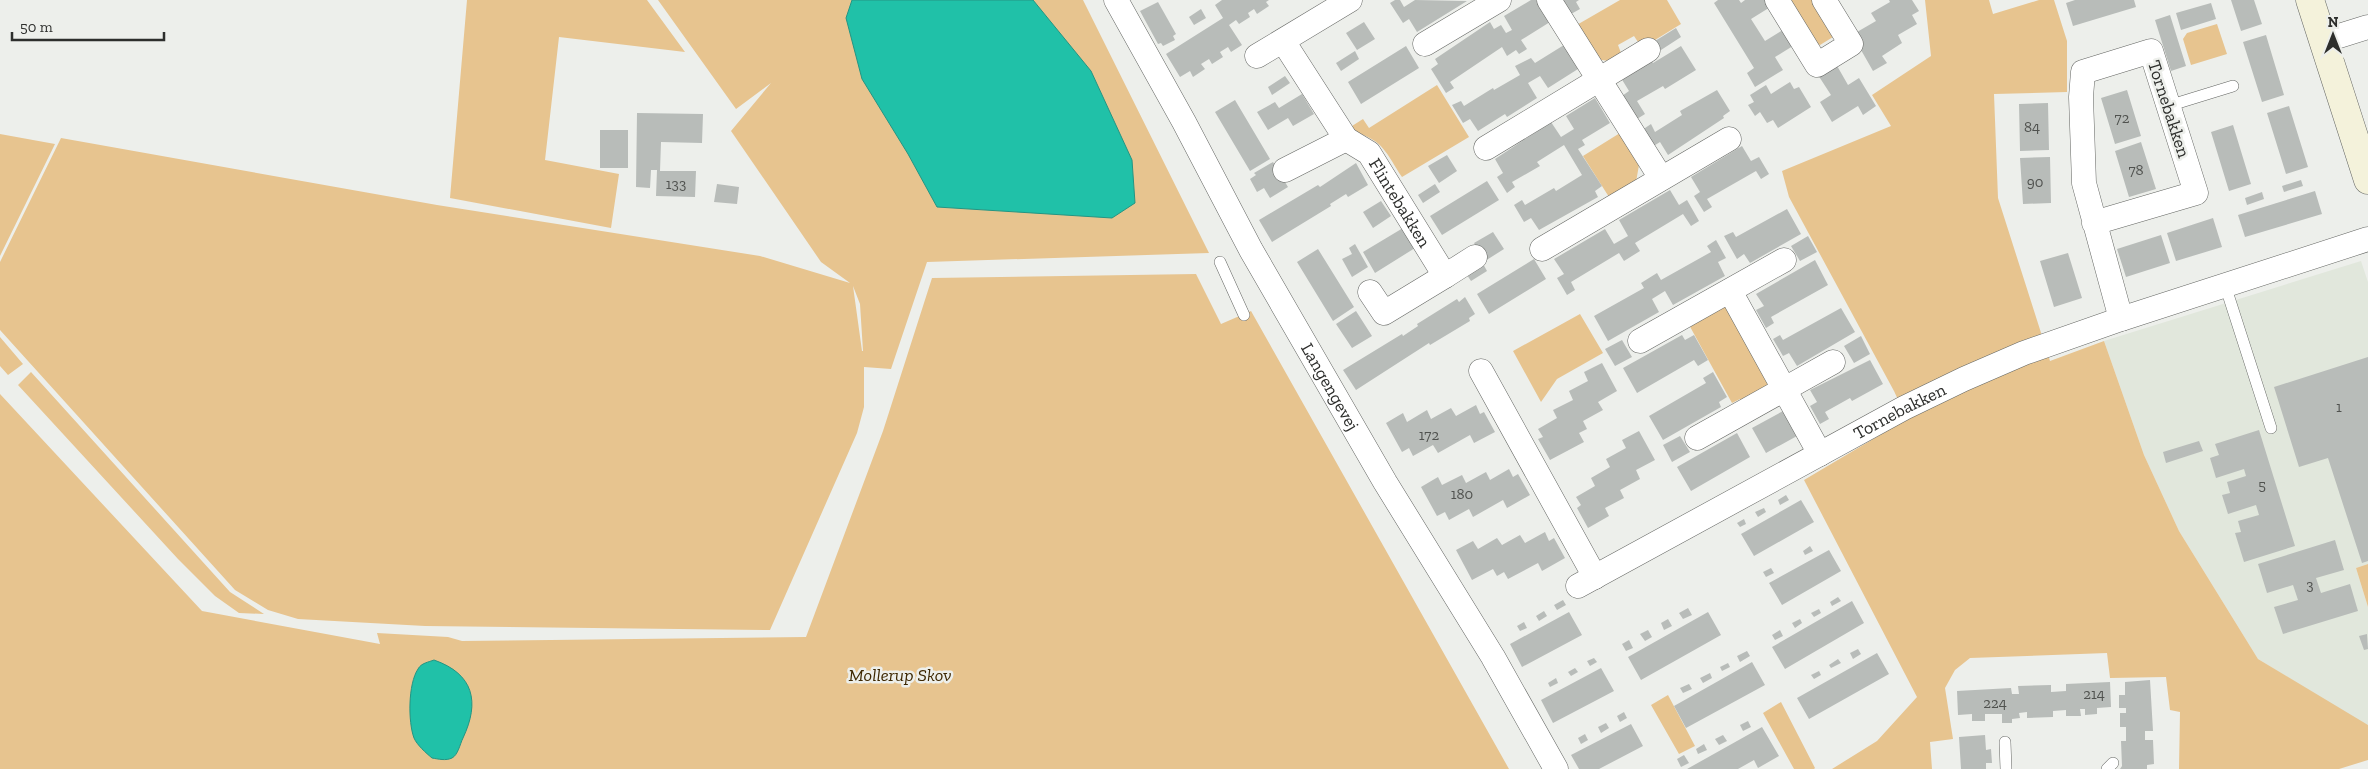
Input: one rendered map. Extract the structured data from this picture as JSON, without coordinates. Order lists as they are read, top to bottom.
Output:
{
  "streets": {
    "street": ["Tornebakken", "Flintebakken", "Langengevej"]
  },
  "parks": ["Mollerup Skov"],
  "house_numbers": [
    "72",
    "84",
    "78",
    "90",
    "133",
    "1",
    "172",
    "5",
    "180",
    "3",
    "214",
    "224"
  ],
  "scale_bar": "50 m",
  "north": "top"
}
